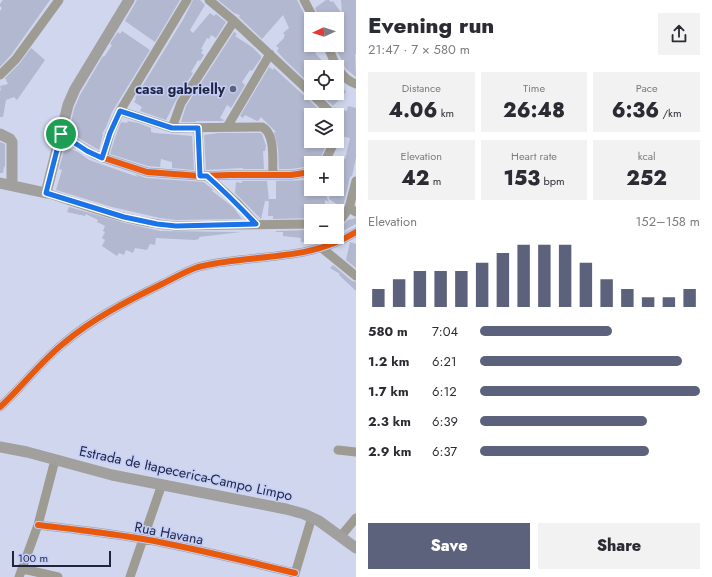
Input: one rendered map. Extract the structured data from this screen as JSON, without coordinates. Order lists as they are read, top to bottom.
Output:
{
  "streets": {
    "main road": ["Estrada de Itapecerica-Campo Limpo"],
    "street": ["Rua Havana"]
  },
  "places": ["casa gabrielly"],
  "scale_bar": "100 m",
  "north": "left",
  "page": {
    "heading": ["Evening run", "21:47 · 7 × 580 m"],
    "map_buttons": ["+", "−"],
    "stats": [
      ["Distance", "4.06 km"],
      ["Time", "26:48"],
      ["Pace", "6:36 /km"],
      ["Elevation", "42 m"],
      ["Heart rate", "153 bpm"],
      ["kcal", "252"]
    ],
    "chart": ["Elevation", "152–158 m"],
    "list": [
      {
        "name": "580 m",
        "note": "7:04"
      },
      {
        "name": "1.2 km",
        "note": "6:21"
      },
      {
        "name": "1.7 km",
        "note": "6:12"
      },
      {
        "name": "2.3 km",
        "note": "6:39"
      },
      {
        "name": "2.9 km",
        "note": "6:37"
      }
    ],
    "buttons": ["Save", "Share"],
    "scale": "100 m"
  }
}
